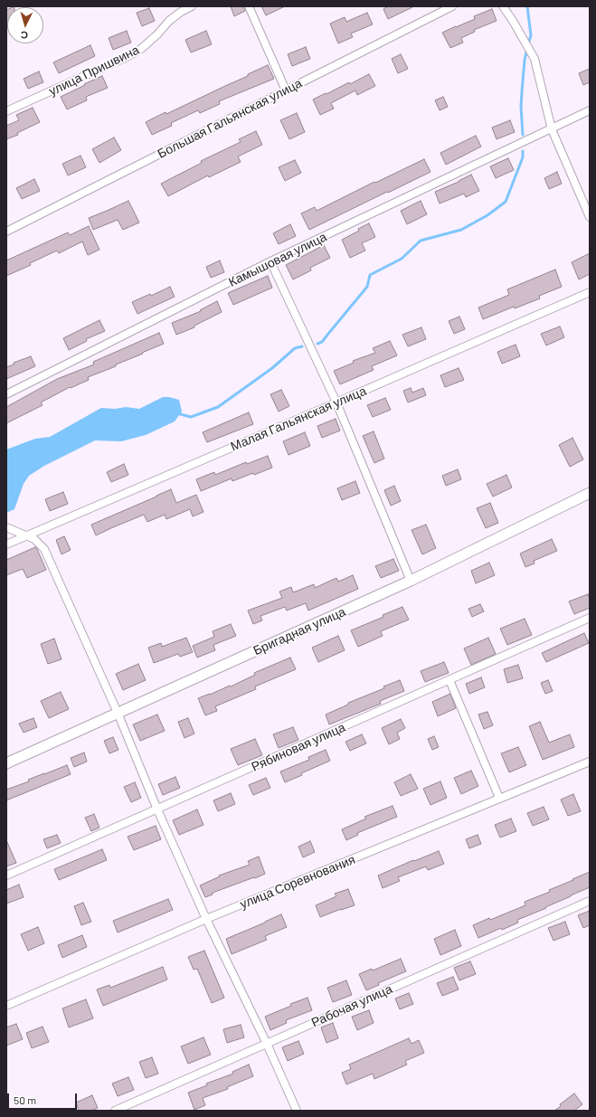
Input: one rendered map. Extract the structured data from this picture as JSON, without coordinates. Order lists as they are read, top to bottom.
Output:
{
  "streets": {
    "street": [
      "улица Пришвина",
      "Большая Гальянская улица",
      "Камышовая улица",
      "Малая Гальянская улица",
      "Бригадная улица",
      "Рябиновая улица",
      "улица Соревнования",
      "Рабочая улица"
    ]
  },
  "scale_bar": "50 m",
  "north": "bottom"
}
